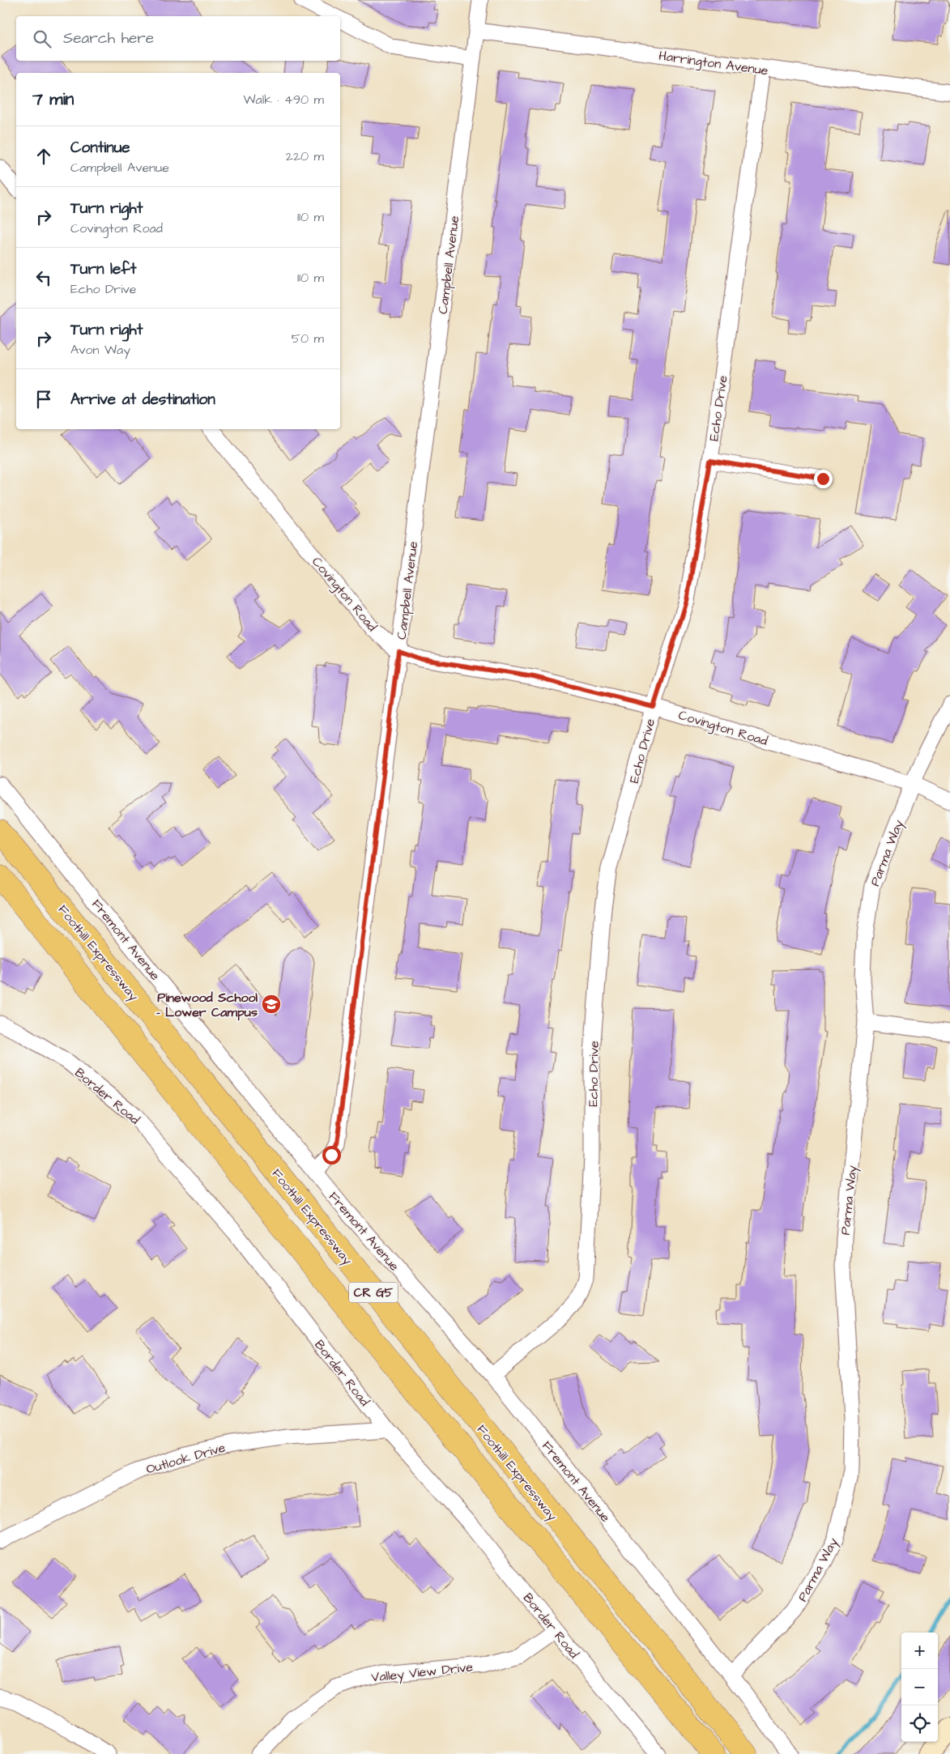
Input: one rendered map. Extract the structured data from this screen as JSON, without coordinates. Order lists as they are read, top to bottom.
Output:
{
  "streets": {
    "highway": ["Foothill Expressway", "CR G5"],
    "street": [
      "Harrington Avenue",
      "Campbell Avenue",
      "Echo Drive",
      "Covington Road",
      "Parma Way",
      "Fremont Avenue",
      "Border Road",
      "Outlook Drive",
      "Valley View Drive"
    ]
  },
  "crossings": [
    ["Harrington Avenue", "Campbell Avenue"],
    ["Harrington Avenue", "Echo Drive"],
    ["Campbell Avenue", "Covington Road"],
    ["Campbell Avenue", "Fremont Avenue"],
    ["Echo Drive", "Covington Road"],
    ["Echo Drive", "Fremont Avenue"],
    ["Covington Road", "Parma Way"],
    ["Parma Way", "Fremont Avenue"],
    ["Border Road", "Outlook Drive"],
    ["Border Road", "Valley View Drive"]
  ],
  "places": {
    "school or university": ["Pinewood School - Lower Campus"]
  },
  "page": {
    "search": "Search here",
    "heading": ["7 min", "Walk · 490 m"],
    "list": [
      ["Continue", "Campbell Avenue", "220 m"],
      ["Turn right", "Covington Road", "110 m"],
      ["Turn left", "Echo Drive", "110 m"],
      ["Turn right", "Avon Way", "50 m"],
      "Arrive at destination"
    ],
    "map_buttons": ["+", "−"]
  }
}
